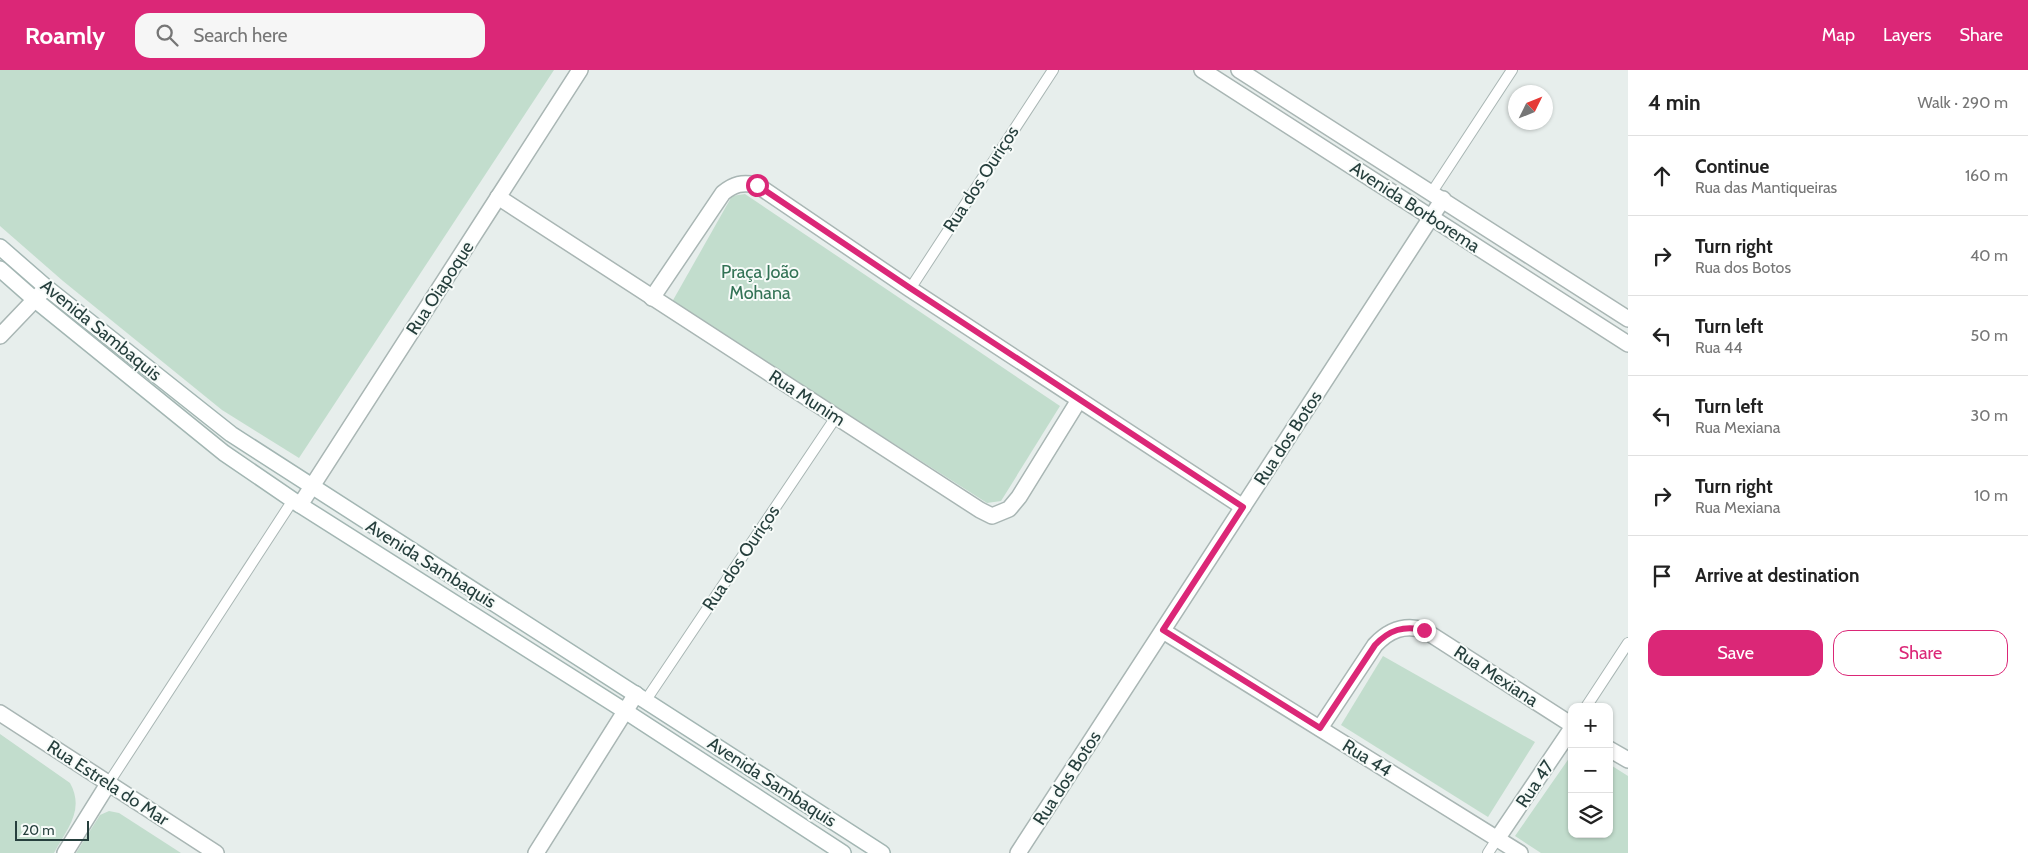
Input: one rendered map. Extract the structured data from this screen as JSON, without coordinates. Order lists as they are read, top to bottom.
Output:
{
  "streets": {
    "street": [
      "Rua dos Ouriços",
      "Avenida Borborema",
      "Rua Oiapoque",
      "Avenida Sambaquis",
      "Rua Munim",
      "Rua dos Botos",
      "Rua Mexiana",
      "Rua 44",
      "Rua Estrela do Mar",
      "Rua 47"
    ]
  },
  "crossings": [
    ["Rua dos Ouriços", "Avenida Sambaquis"],
    ["Rua dos Ouriços", "Rua Munim"],
    ["Avenida Borborema", "Rua dos Botos"],
    ["Rua Oiapoque", "Avenida Sambaquis"],
    ["Rua Oiapoque", "Rua Munim"],
    ["Rua dos Botos", "Rua 44"],
    ["Rua Mexiana", "Rua 44"],
    ["Rua 44", "Rua 47"]
  ],
  "parks": ["Praça João Mohana"],
  "scale_bar": "20 m",
  "north": "top right",
  "page": {
    "header": "Roamly",
    "search": "Search here",
    "nav": ["Map", "Layers", "Share"],
    "heading": ["4 min", "Walk · 290 m"],
    "list": [
      ["Continue", "Rua das Mantiqueiras", "160 m"],
      ["Turn right", "Rua dos Botos", "40 m"],
      ["Turn left", "Rua 44", "50 m"],
      ["Turn left", "Rua Mexiana", "30 m"],
      ["Turn right", "Rua Mexiana", "10 m"],
      "Arrive at destination"
    ],
    "buttons": ["Save", "Share"],
    "map_buttons": ["+", "−"],
    "scale": "20 m"
  }
}
